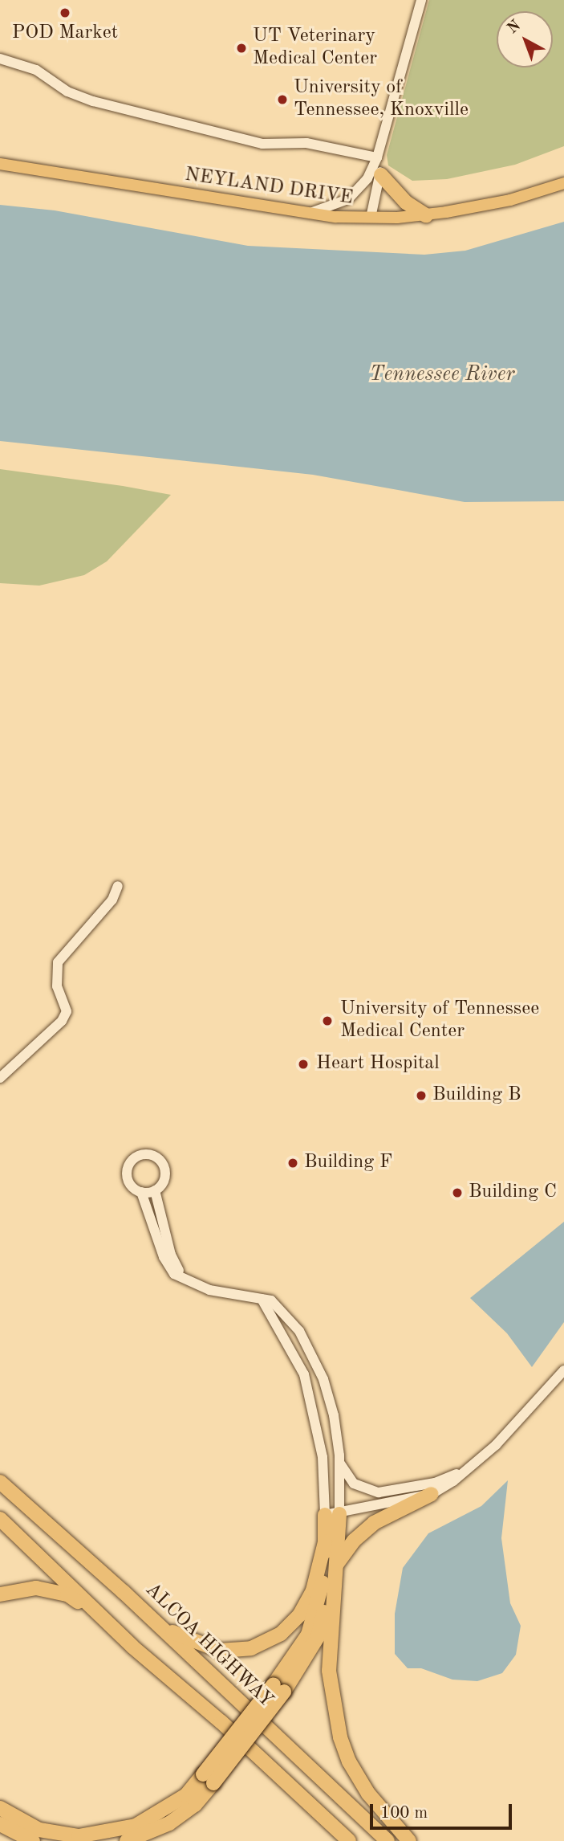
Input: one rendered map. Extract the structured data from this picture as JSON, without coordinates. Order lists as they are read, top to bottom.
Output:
{
  "streets": {
    "highway": ["ALCOA HIGHWAY"],
    "main road": ["NEYLAND DRIVE"]
  },
  "water": ["Tennessee River"],
  "places": [
    "POD Market",
    "UT Veterinary Medical Center",
    "University of Tennessee, Knoxville",
    "University of Tennessee Medical Center",
    "Heart Hospital",
    "Building B",
    "Building F",
    "Building C"
  ],
  "scale_bar": "100 m",
  "north": "top left"
}
